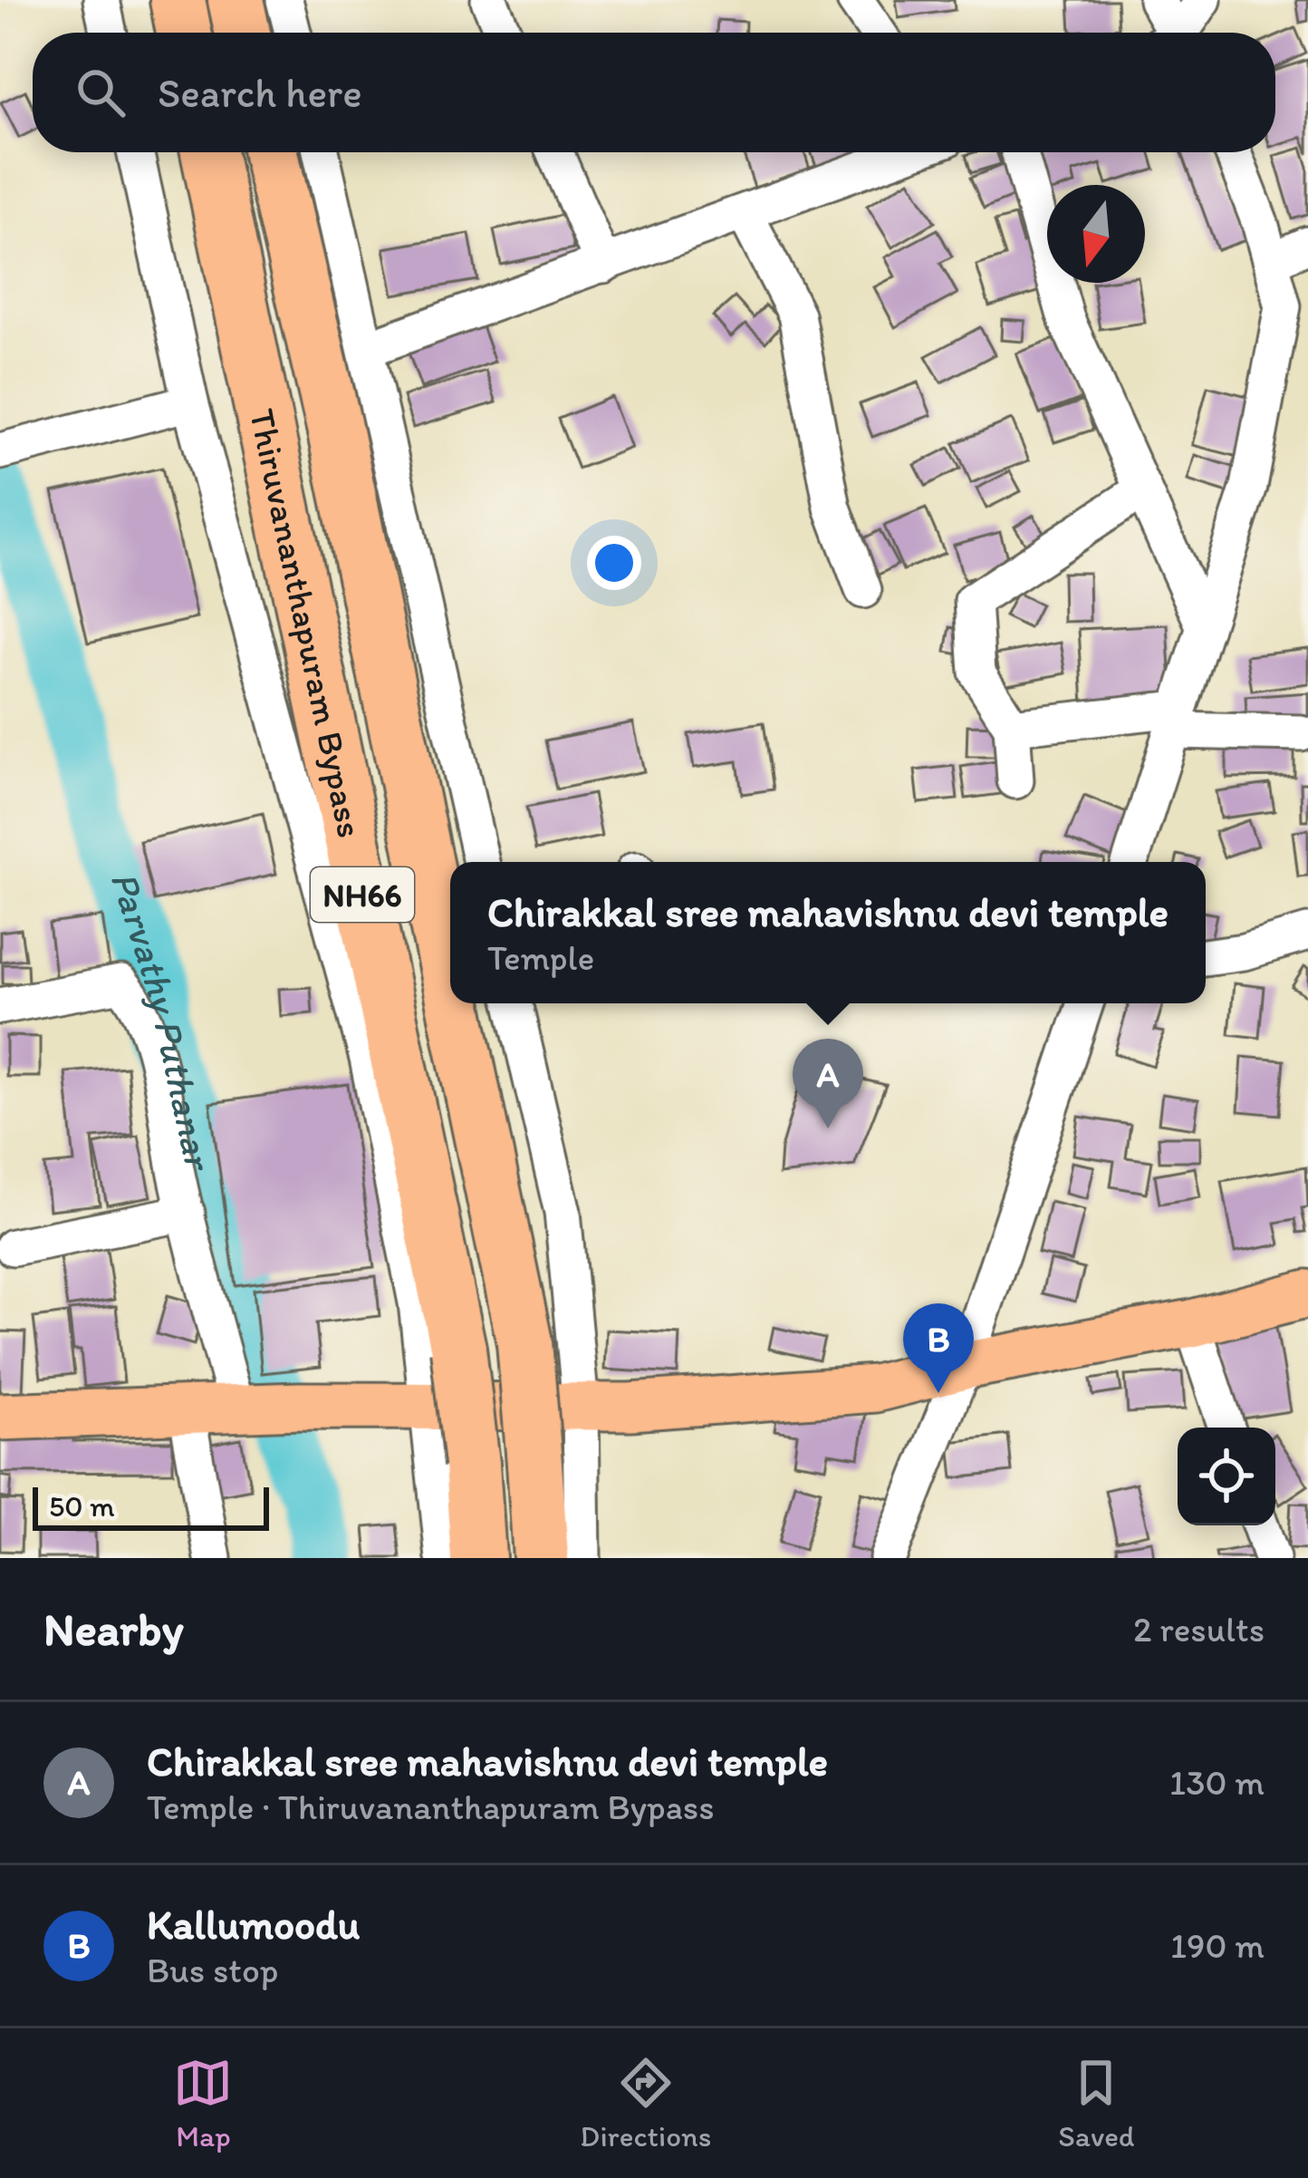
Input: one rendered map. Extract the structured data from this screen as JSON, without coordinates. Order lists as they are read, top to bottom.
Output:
{
  "streets": {
    "highway": ["Thiruvananthapuram Bypass", "NH66"]
  },
  "water": ["Parvathy Puthanar"],
  "scale_bar": "50 m",
  "north": "bottom",
  "page": {
    "search": "Search here",
    "popup": ["Chirakkal sree mahavishnu devi temple", "Temple"],
    "pins": ["A", "B"],
    "scale": "50 m",
    "heading": ["Nearby", "2 results"],
    "list": [
      {
        "mark": "A",
        "name": "Chirakkal sree mahavishnu devi temple",
        "note": "Temple · Thiruvananthapuram Bypass",
        "value": "130 m"
      },
      {
        "mark": "B",
        "name": "Kallumoodu",
        "note": "Bus stop",
        "value": "190 m"
      }
    ],
    "nav": ["Map", "Directions", "Saved"]
  }
}
